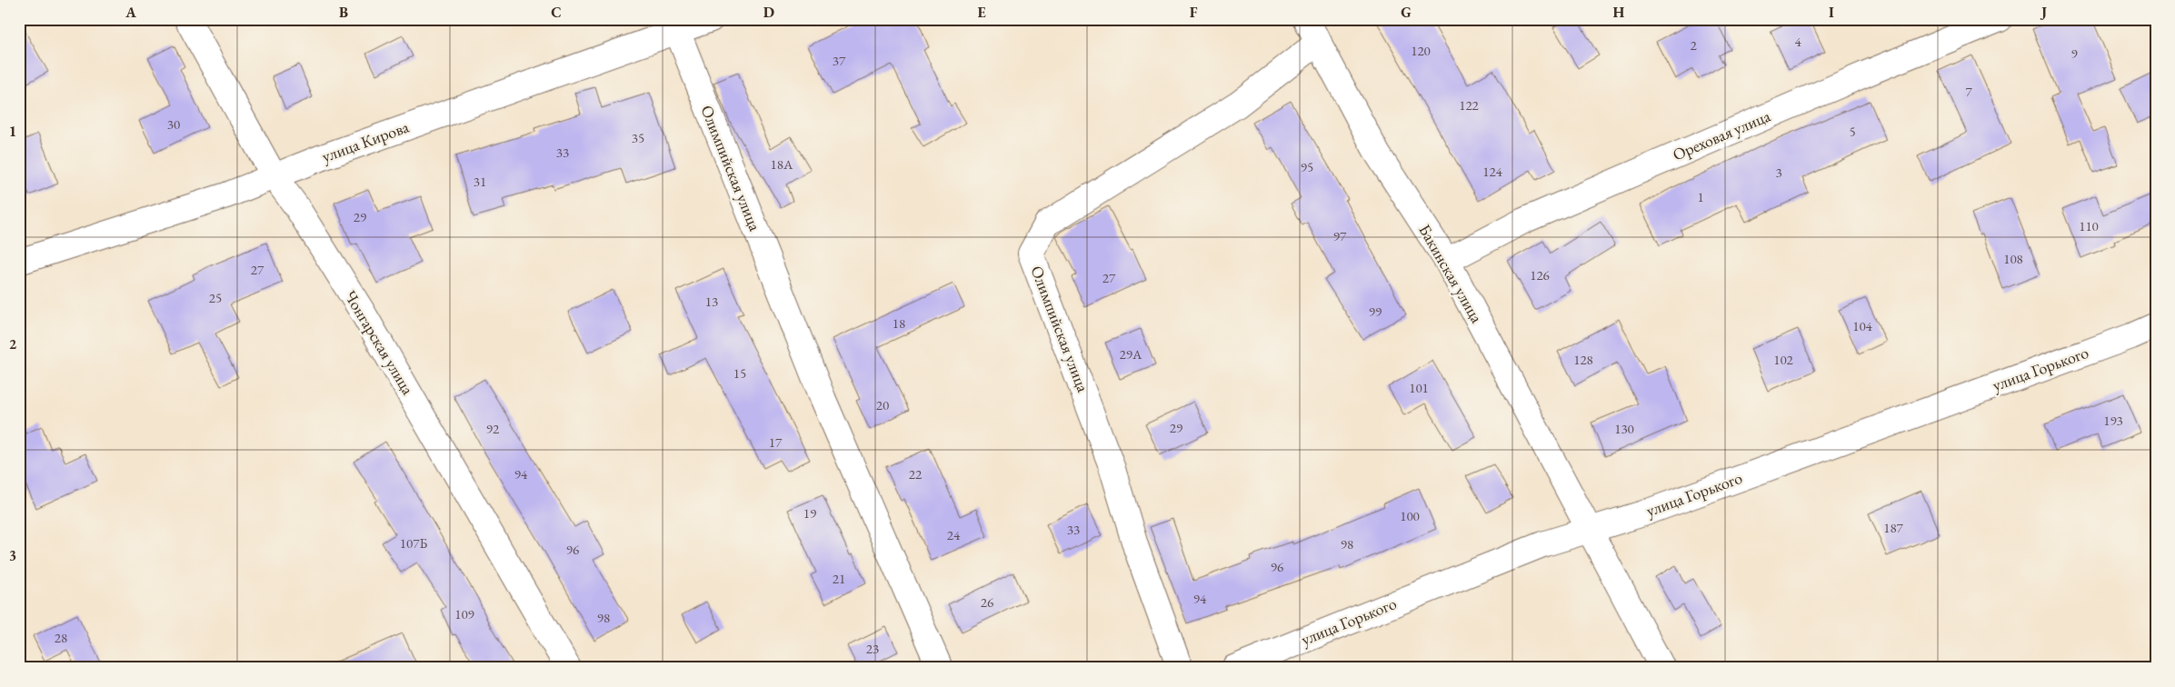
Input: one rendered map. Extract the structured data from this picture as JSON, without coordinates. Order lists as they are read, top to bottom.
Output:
{
  "streets": {
    "street": [
      "Ореховая улица",
      "улица Кирова",
      "Олимпийская улица",
      "Бакинская улица",
      "Чонгарская улица",
      "улица Горького"
    ]
  },
  "crossings": [
    ["Ореховая улица", "Бакинская улица"],
    ["улица Кирова", "Олимпийская улица"],
    ["улица Кирова", "Чонгарская улица"],
    ["Олимпийская улица", "Бакинская улица"],
    ["Бакинская улица", "улица Горького"]
  ],
  "house_numbers": [
    "4",
    "2",
    "120",
    "9",
    "37",
    "7",
    "122",
    "30",
    "5",
    "35",
    "33",
    "18А",
    "95",
    "124",
    "3",
    "31",
    "1",
    "29",
    "110",
    "97",
    "108",
    "27",
    "126",
    "27",
    "25",
    "13",
    "99",
    "18",
    "104",
    "29А",
    "128",
    "102",
    "15",
    "101",
    "20",
    "193",
    "29",
    "92",
    "130",
    "17",
    "94",
    "22",
    "19",
    "100",
    "187",
    "33",
    "24",
    "107Б",
    "98",
    "96",
    "96",
    "21",
    "94",
    "26",
    "109",
    "98",
    "28",
    "23"
  ],
  "grid": {
    "columns": [
      "A",
      "B",
      "C",
      "D",
      "E",
      "F",
      "G",
      "H",
      "I",
      "J"
    ],
    "rows": ["1", "2", "3"]
  }
}
